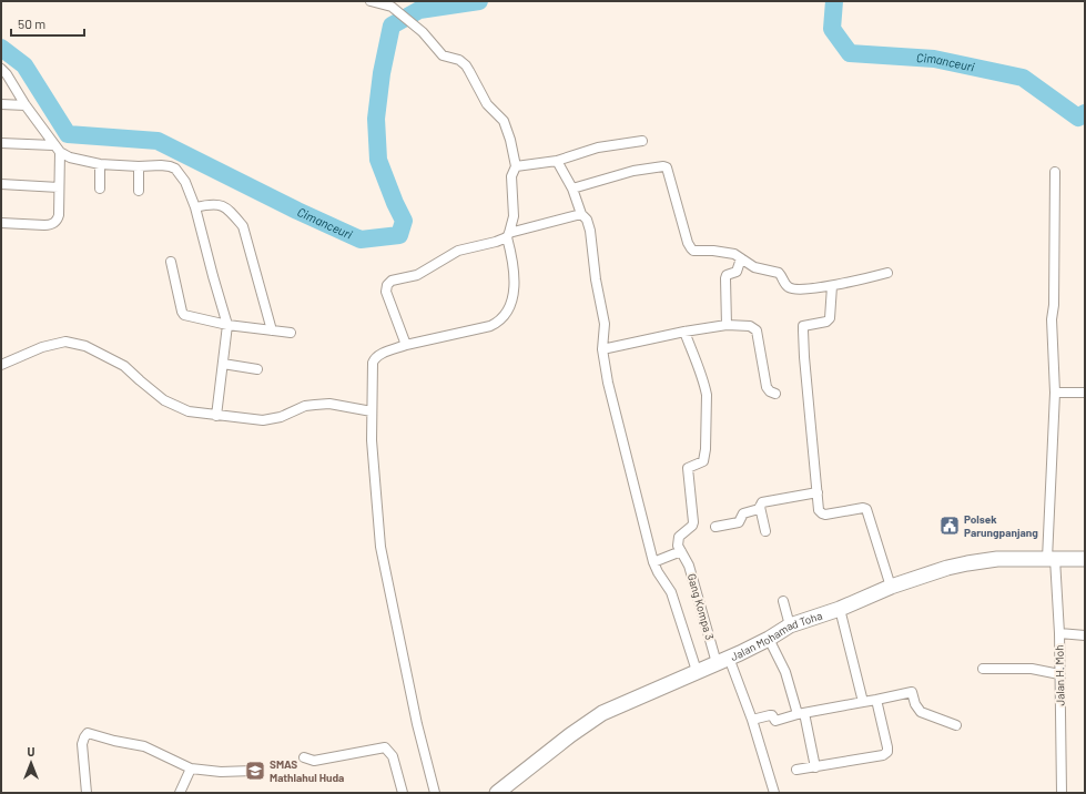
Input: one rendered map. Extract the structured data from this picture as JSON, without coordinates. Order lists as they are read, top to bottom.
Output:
{
  "streets": {
    "main road": ["Jalan Mohamad Toha"],
    "street": ["Gang Kompa 3", "Jalan H. Moh"]
  },
  "crossings": [
    ["Gang Kompa 3", "Jalan Mohamad Toha"],
    ["Jalan Mohamad Toha", "Jalan H. Moh"]
  ],
  "water": ["Cimanceuri"],
  "places": {
    "public building": ["Polsek Parungpanjang"],
    "school or university": ["SMAS Mathlahul Huda"]
  },
  "scale_bar": "50 m",
  "north": "top"
}
